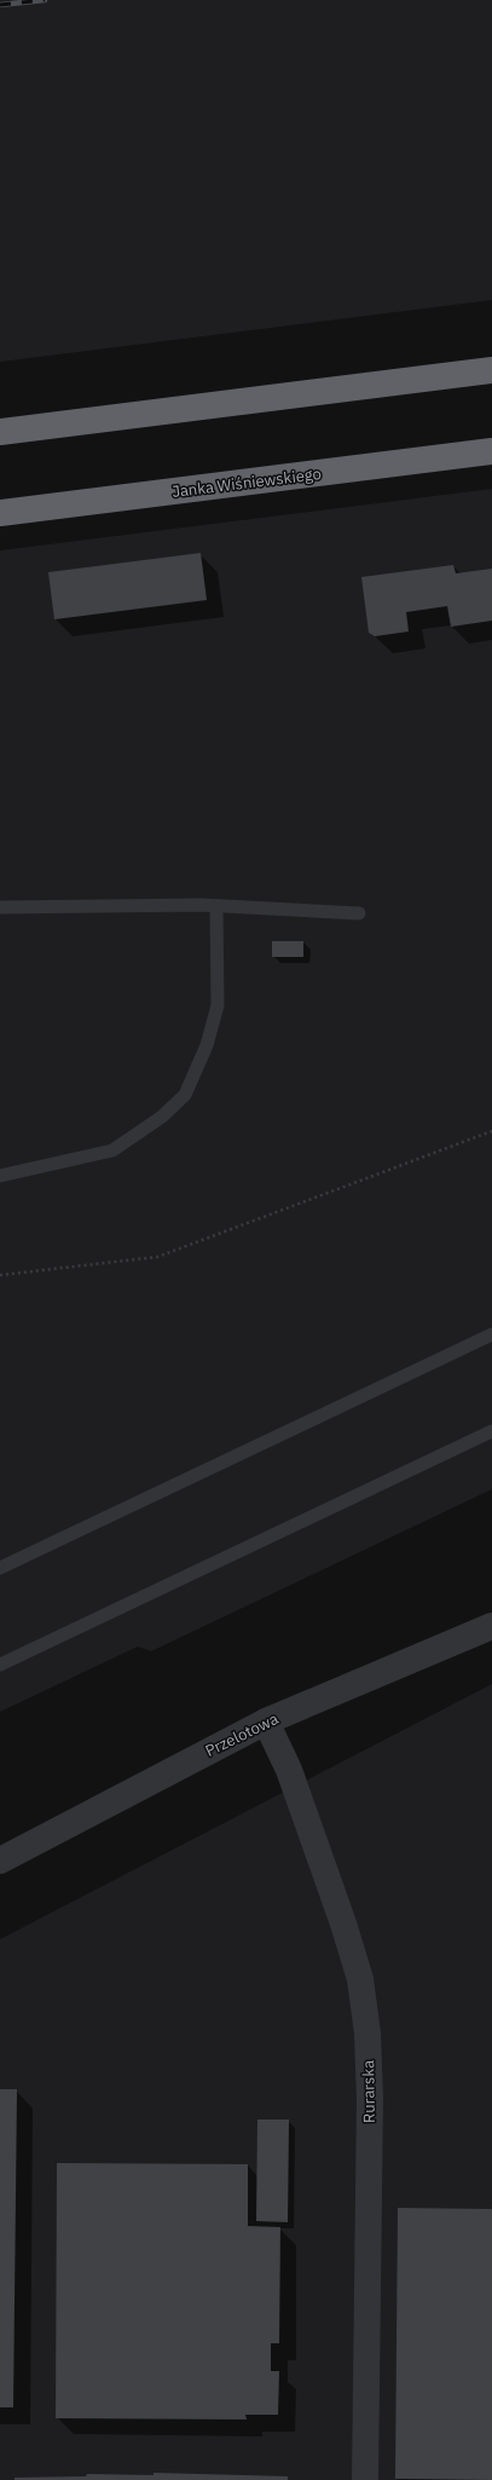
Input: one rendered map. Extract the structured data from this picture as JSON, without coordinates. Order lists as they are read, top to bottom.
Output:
{
  "streets": {
    "highway": ["Janka Wiśniewskiego"],
    "street": ["Przelotowa", "Rurarska"]
  },
  "crossings": [
    ["Przelotowa", "Rurarska"]
  ]
}
